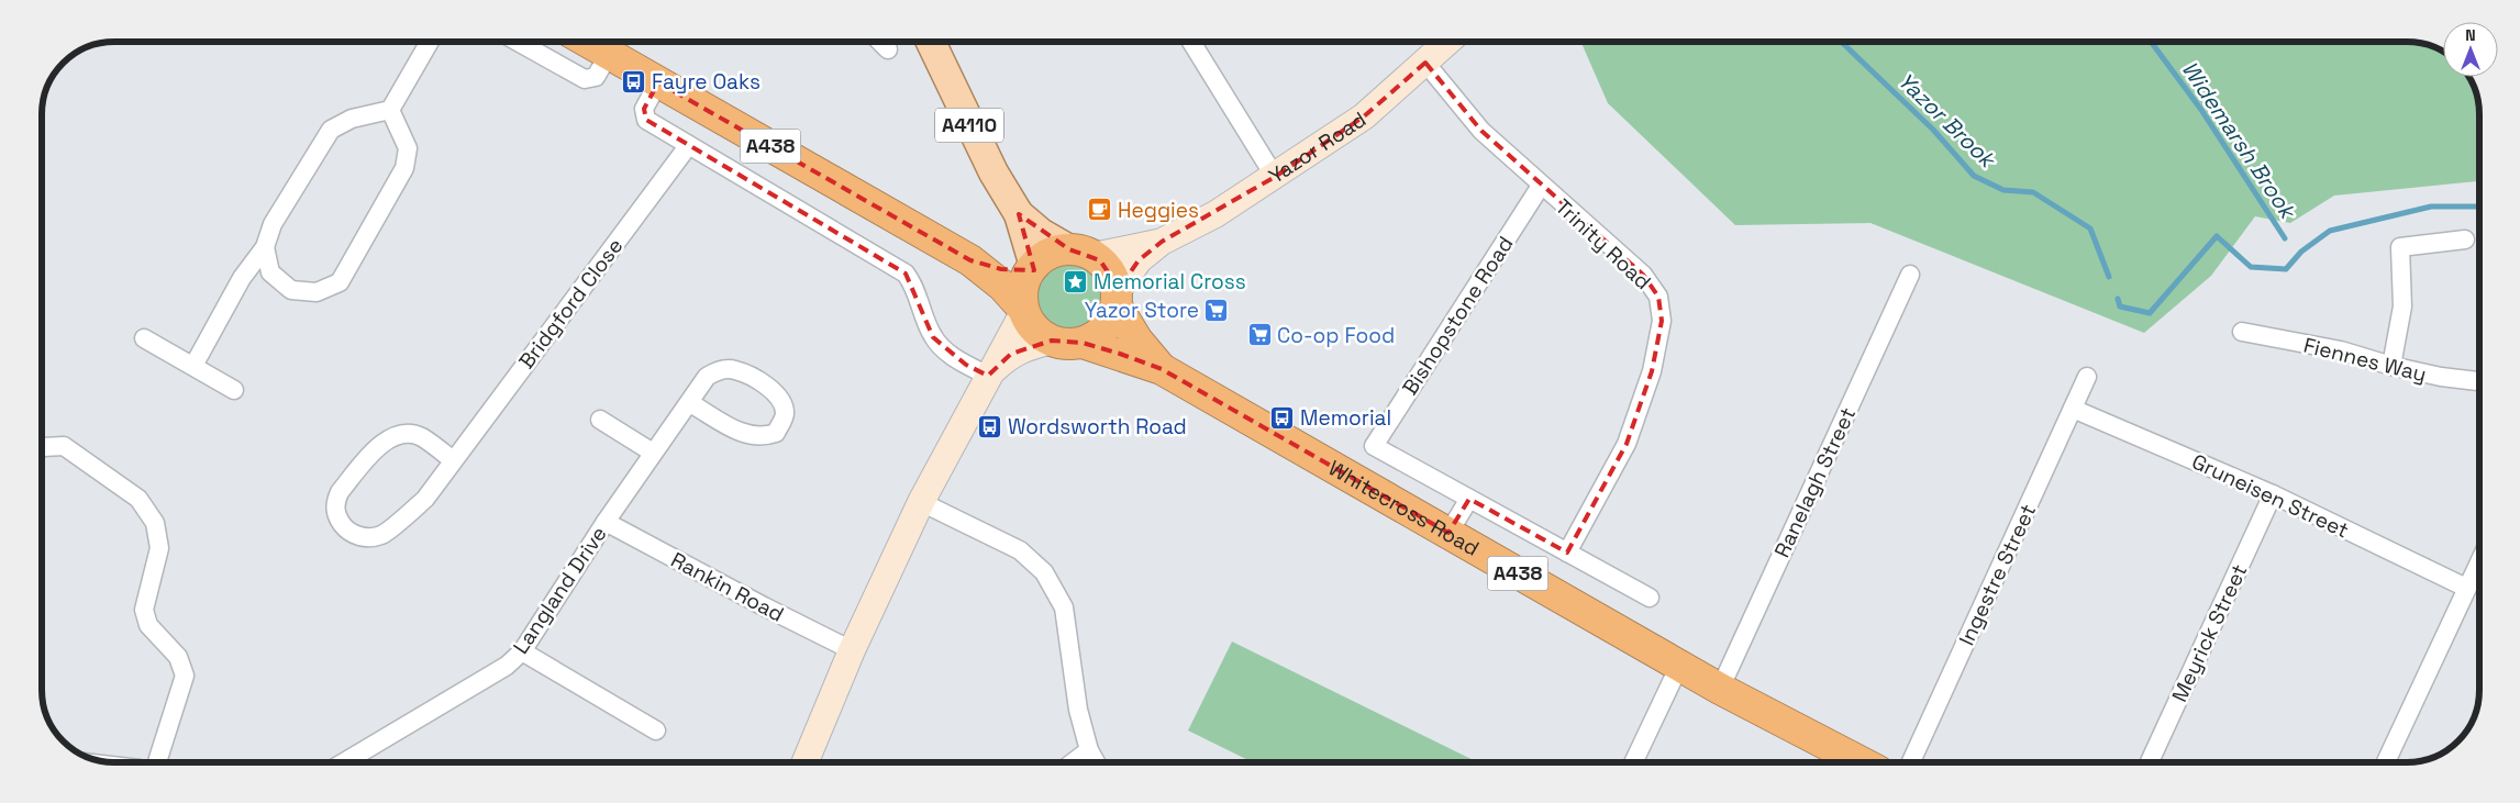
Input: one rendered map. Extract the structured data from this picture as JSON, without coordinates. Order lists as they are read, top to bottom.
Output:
{
  "streets": {
    "highway": ["A438", "Whitecross Road"],
    "main road": ["A4110"],
    "street": [
      "Yazor Road",
      "Trinity Road",
      "Bridgford Close",
      "Bishopstone Road",
      "Fiennes Way",
      "Ranelagh Street",
      "Gruneisen Street",
      "Ingestre Street",
      "Rankin Road",
      "Langland Drive",
      "Meyrick Street"
    ]
  },
  "crossings": [
    ["A4110", "A438"],
    ["A4110", "Yazor Road"],
    ["A4110", "Whitecross Road"],
    ["A438", "Yazor Road"],
    ["A438", "Whitecross Road"],
    ["Yazor Road", "Trinity Road"],
    ["Yazor Road", "Whitecross Road"],
    ["Trinity Road", "Bishopstone Road"],
    ["Ranelagh Street", "Whitecross Road"],
    ["Gruneisen Street", "Ingestre Street"],
    ["Gruneisen Street", "Meyrick Street"],
    ["Rankin Road", "Langland Drive"]
  ],
  "water": ["Yazor Brook", "Widemarsh Brook"],
  "places": {
    "bus stop": ["Fayre Oaks", "Memorial", "Wordsworth Road"],
    "cafe": ["Heggies"],
    "place": ["Memorial Cross"],
    "supermarket": ["Yazor Store", "Co-op Food"]
  },
  "north": "top"
}
